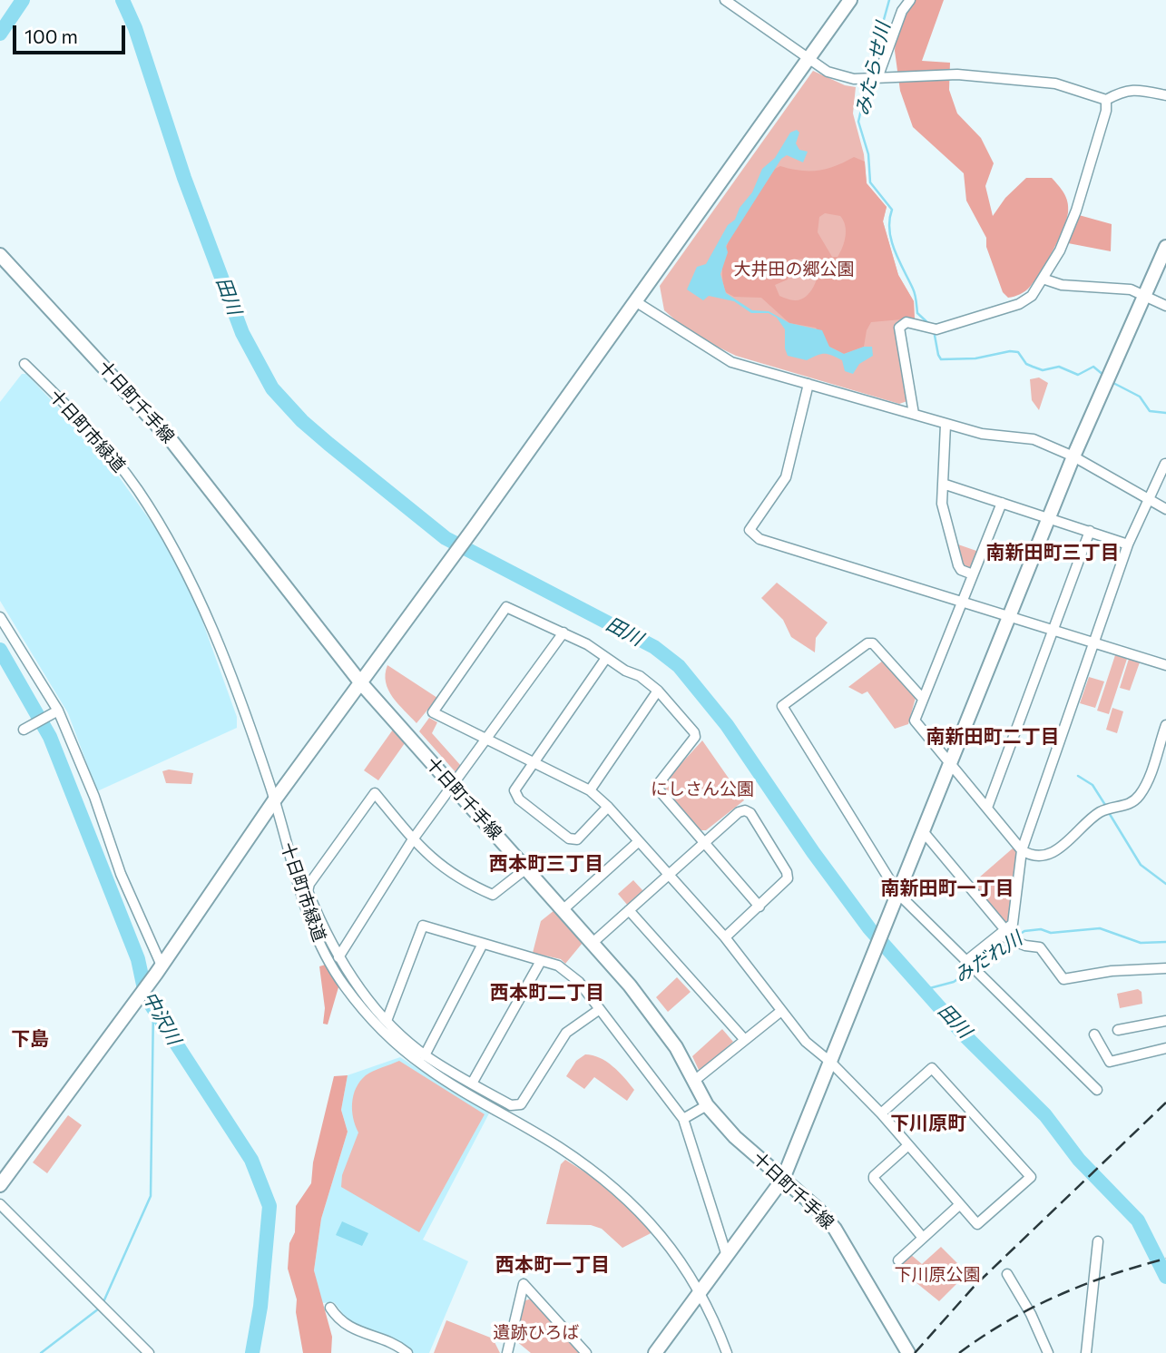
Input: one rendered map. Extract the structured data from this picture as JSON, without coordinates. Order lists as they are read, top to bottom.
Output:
{
  "streets": {
    "street": ["十日町千手線", "十日町市緑道"]
  },
  "districts": [
    "南新田町三丁目",
    "南新田町二丁目",
    "西本町三丁目",
    "南新田町一丁目",
    "西本町二丁目",
    "下島",
    "下川原町",
    "西本町一丁目"
  ],
  "water": [
    "みたらせ川",
    "田川",
    "みだれ川",
    "中沢川"
  ],
  "parks": [
    "大井田の郷公園",
    "にしさん公園",
    "下川原公園",
    "遺跡ひろば"
  ],
  "scale_bar": "100 m"
}
